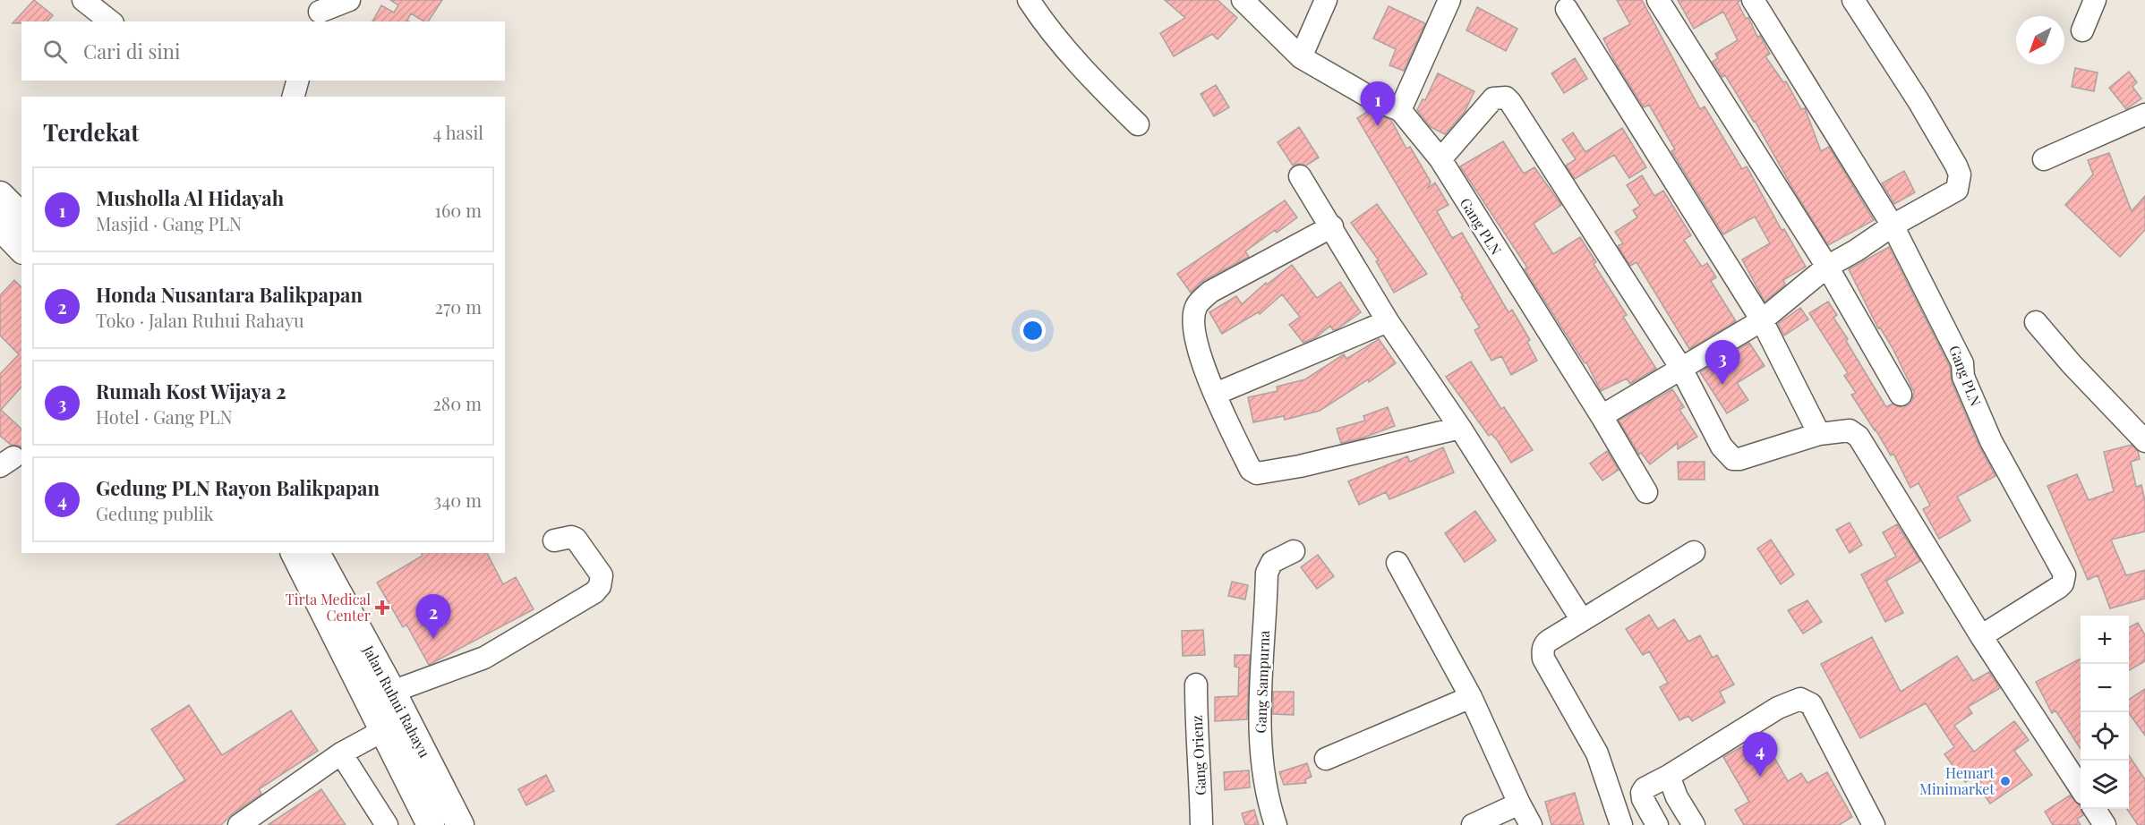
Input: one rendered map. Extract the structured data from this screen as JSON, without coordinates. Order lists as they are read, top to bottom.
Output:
{
  "streets": {
    "main road": ["Jalan Ruhui Rahayu"],
    "street": ["Gang PLN", "Gang Sampurna", "Gang Orienz"]
  },
  "places": {
    "health": ["Tirta Medical Center"],
    "other": ["Hemart Minimarket"]
  },
  "north": "bottom left",
  "page": {
    "search": "Cari di sini",
    "pins": [
      "1",
      "3",
      "2",
      "4"
    ],
    "heading": ["Terdekat", "4 hasil"],
    "list": [
      {
        "mark": "1",
        "name": "Musholla Al Hidayah",
        "note": "Masjid · Gang PLN",
        "value": "160 m"
      },
      {
        "mark": "2",
        "name": "Honda Nusantara Balikpapan",
        "note": "Toko · Jalan Ruhui Rahayu",
        "value": "270 m"
      },
      {
        "mark": "3",
        "name": "Rumah Kost Wijaya 2",
        "note": "Hotel · Gang PLN",
        "value": "280 m"
      },
      {
        "mark": "4",
        "name": "Gedung PLN Rayon Balikpapan",
        "note": "Gedung publik",
        "value": "340 m"
      }
    ],
    "map_buttons": ["+", "−"]
  }
}
